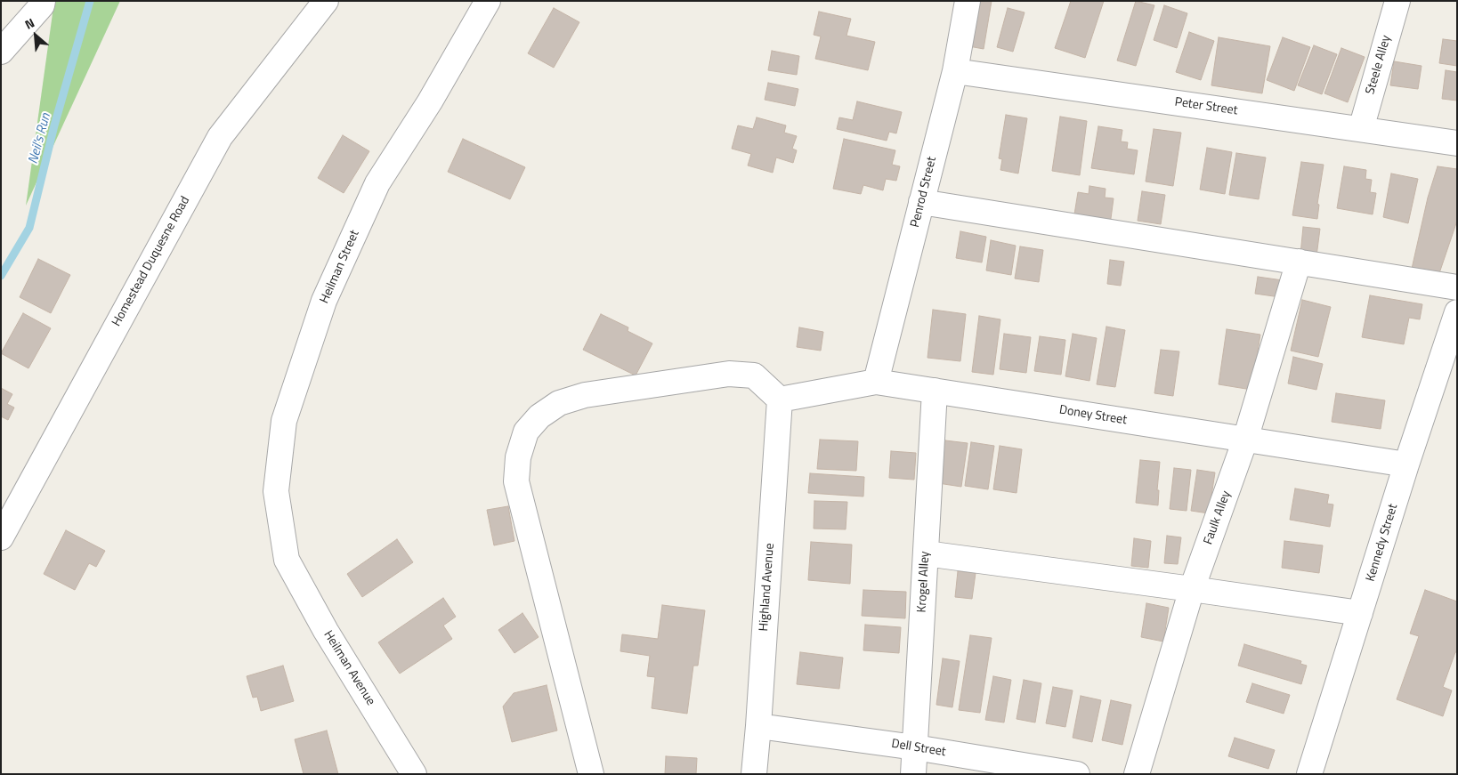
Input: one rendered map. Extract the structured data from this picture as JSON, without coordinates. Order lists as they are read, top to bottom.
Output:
{
  "streets": {
    "street": [
      "Steele Alley",
      "Peter Street",
      "Penrod Street",
      "Homestead Duquesne Road",
      "Heilman Street",
      "Doney Street",
      "Faulk Alley",
      "Kennedy Street",
      "Krogel Alley",
      "Highland Avenue",
      "Heilman Avenue",
      "Dell Street"
    ]
  },
  "crossings": [
    ["Steele Alley", "Peter Street"],
    ["Peter Street", "Penrod Street"],
    ["Penrod Street", "Doney Street"],
    ["Heilman Street", "Heilman Avenue"],
    ["Doney Street", "Faulk Alley"],
    ["Doney Street", "Kennedy Street"],
    ["Doney Street", "Krogel Alley"],
    ["Doney Street", "Highland Avenue"],
    ["Krogel Alley", "Dell Street"],
    ["Highland Avenue", "Dell Street"]
  ],
  "water": ["Neil's Run"],
  "north": "top left"
}
